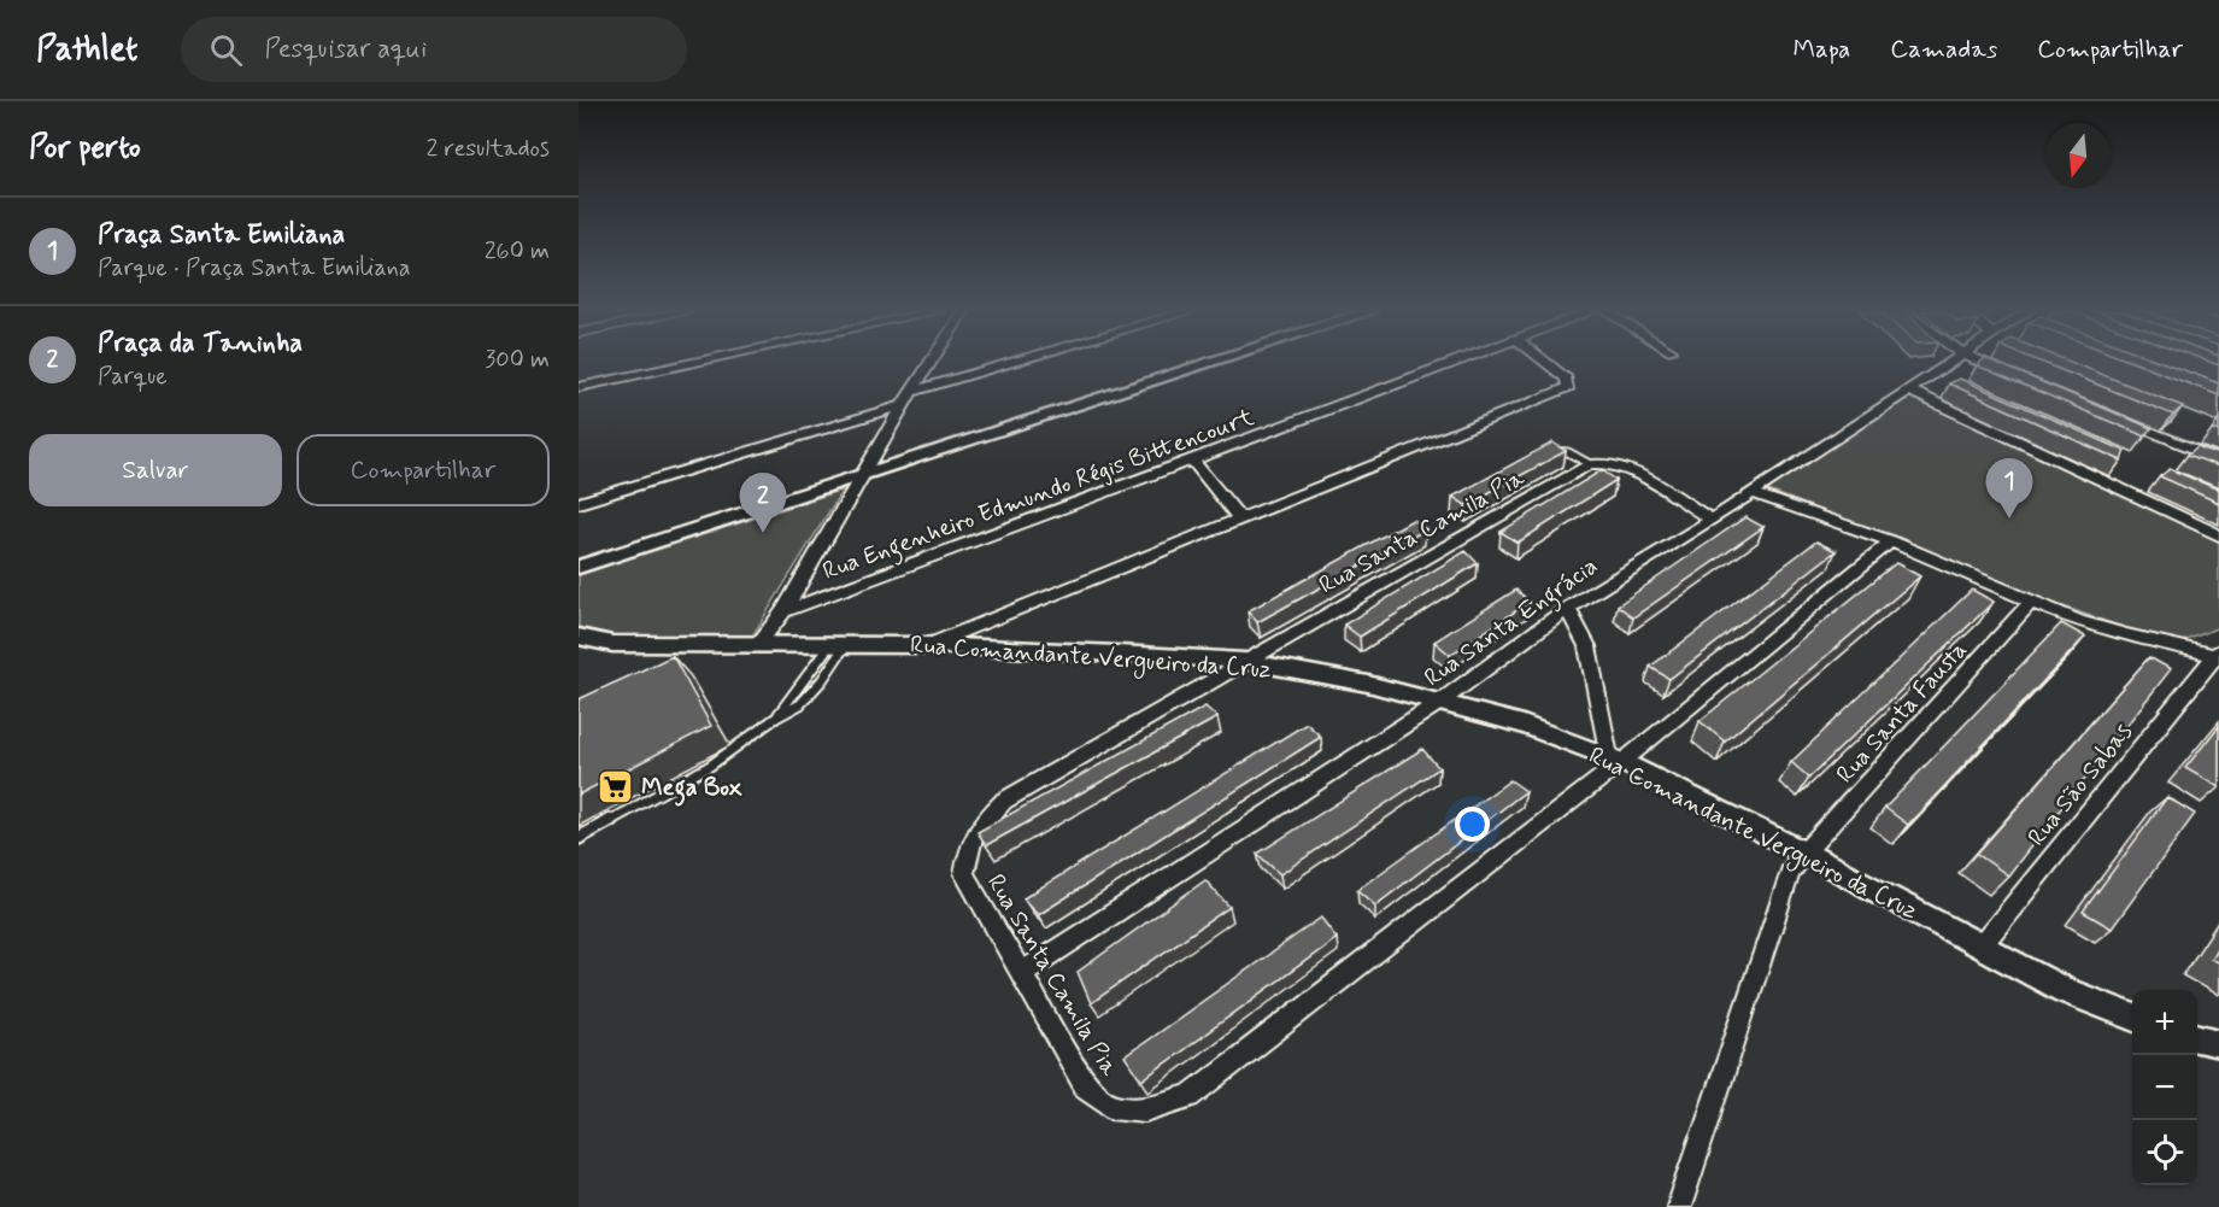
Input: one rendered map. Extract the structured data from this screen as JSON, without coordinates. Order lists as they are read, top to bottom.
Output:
{
  "streets": {
    "street": [
      "Rua Engenheiro Edmundo Régis Bittencourt",
      "Rua Santa Camila Pia",
      "Rua Santa Engrácia",
      "Rua Comandante Vergueiro da Cruz",
      "Rua Santa Fausta",
      "Rua São Sabas"
    ]
  },
  "crossings": [
    ["Rua Santa Camila Pia", "Rua Santa Engrácia"],
    ["Rua Santa Camila Pia", "Rua Comandante Vergueiro da Cruz"],
    ["Rua Santa Engrácia", "Rua Comandante Vergueiro da Cruz"],
    ["Rua Comandante Vergueiro da Cruz", "Rua Santa Fausta"],
    ["Rua Comandante Vergueiro da Cruz", "Rua São Sabas"]
  ],
  "places": {
    "supermarket": ["Mega Box"]
  },
  "north": "bottom",
  "page": {
    "header": "Pathlet",
    "search": "Pesquisar aqui",
    "nav": ["Mapa", "Camadas", "Compartilhar"],
    "heading": ["Por perto", "2 resultados"],
    "list": [
      {
        "mark": "1",
        "name": "Praça Santa Emiliana",
        "note": "Parque · Praça Santa Emiliana",
        "value": "260 m"
      },
      {
        "mark": "2",
        "name": "Praça da Taninha",
        "note": "Parque",
        "value": "300 m"
      }
    ],
    "buttons": ["Salvar", "Compartilhar"],
    "pins": ["1", "2"],
    "map_buttons": ["+", "−"]
  }
}
